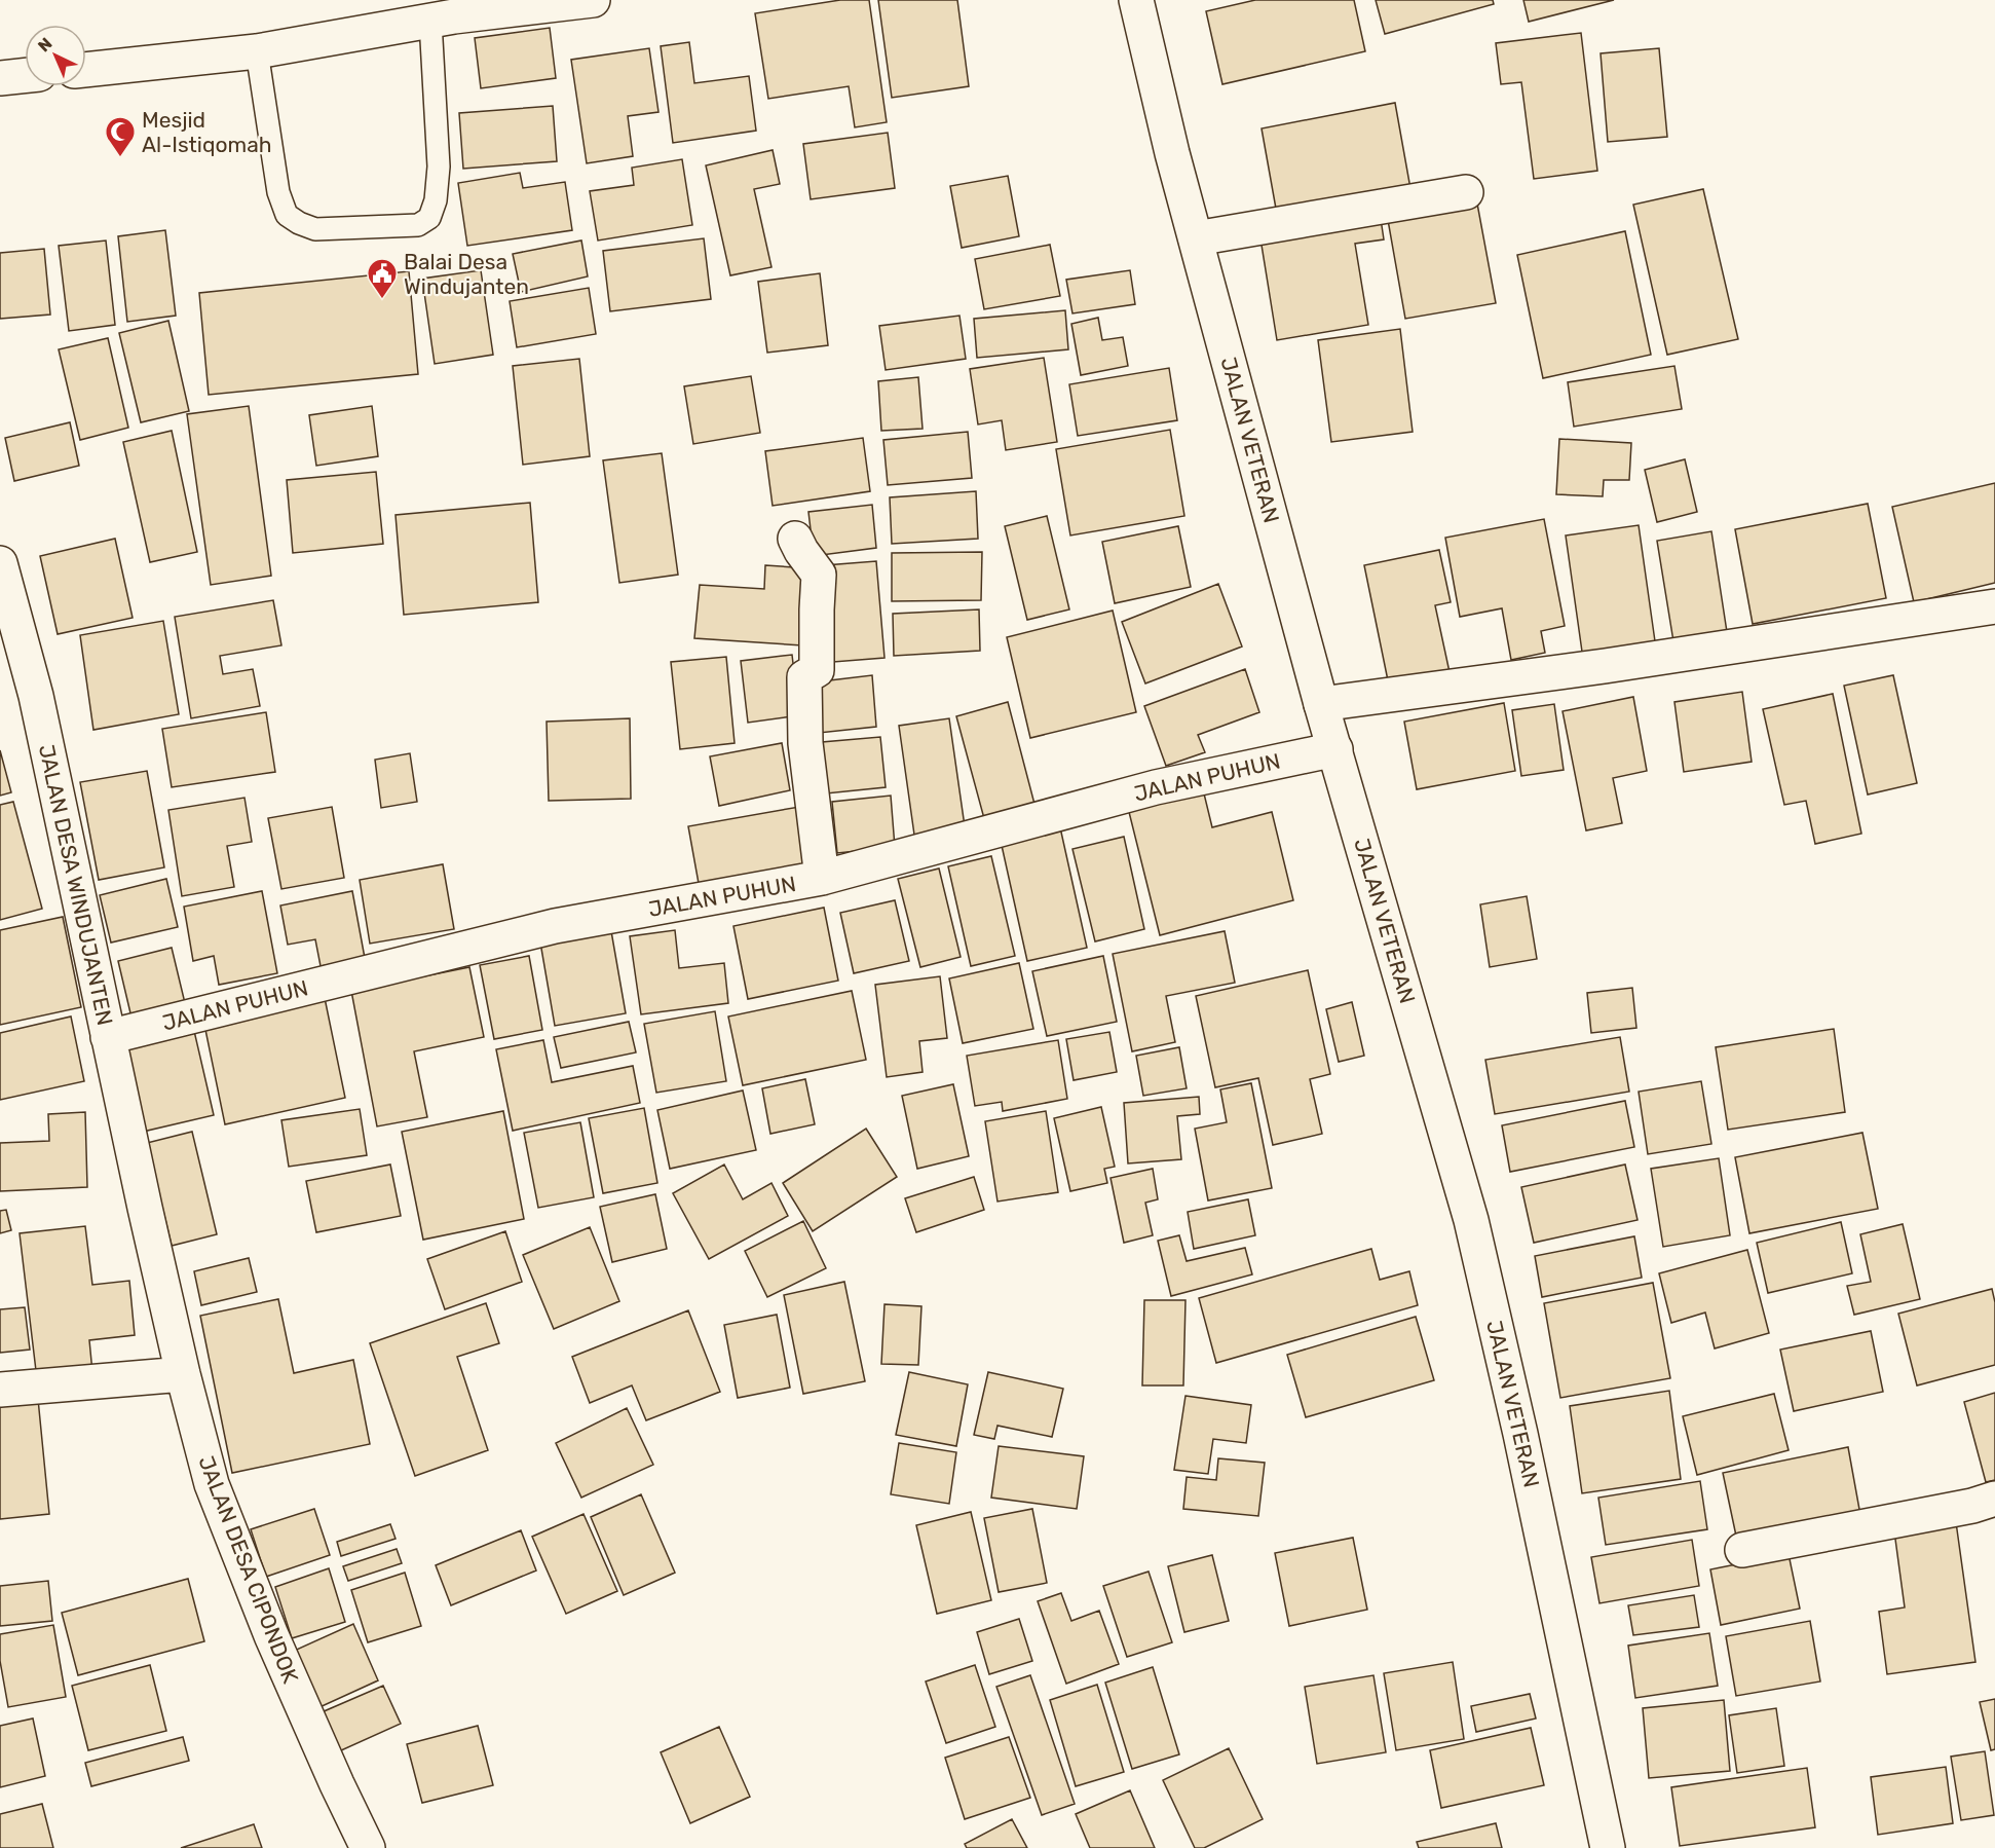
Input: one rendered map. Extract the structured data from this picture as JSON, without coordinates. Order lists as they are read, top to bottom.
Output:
{
  "streets": {
    "main road": [
      "JALAN VETERAN",
      "JALAN PUHUN",
      "JALAN DESA WINDUJANTEN",
      "JALAN DESA CIPONDOK"
    ]
  },
  "crossings": [
    ["JALAN VETERAN", "JALAN PUHUN"],
    ["JALAN PUHUN", "JALAN DESA WINDUJANTEN"],
    ["JALAN DESA WINDUJANTEN", "JALAN DESA CIPONDOK"]
  ],
  "places": {
    "mosque": ["Mesjid Al-Istiqomah"],
    "public building": ["Balai Desa Windujanten"]
  },
  "north": "top left"
}
